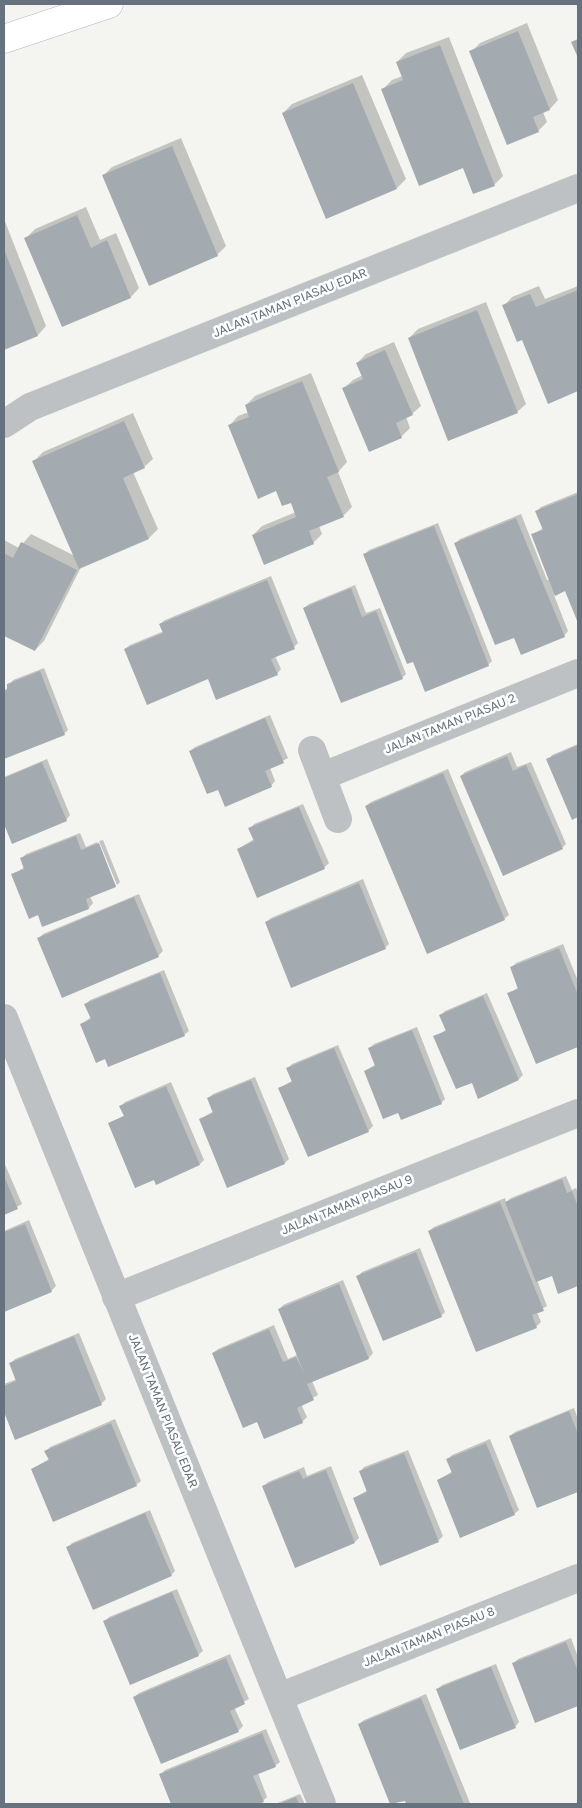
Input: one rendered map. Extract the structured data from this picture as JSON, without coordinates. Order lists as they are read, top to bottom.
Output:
{
  "streets": {
    "street": [
      "JALAN TAMAN PIASAU EDAR",
      "JALAN TAMAN PIASAU 2",
      "JALAN TAMAN PIASAU 9",
      "JALAN TAMAN PIASAU 8"
    ]
  },
  "crossings": [
    ["JALAN TAMAN PIASAU EDAR", "JALAN TAMAN PIASAU 9"],
    ["JALAN TAMAN PIASAU EDAR", "JALAN TAMAN PIASAU 8"]
  ]
}
